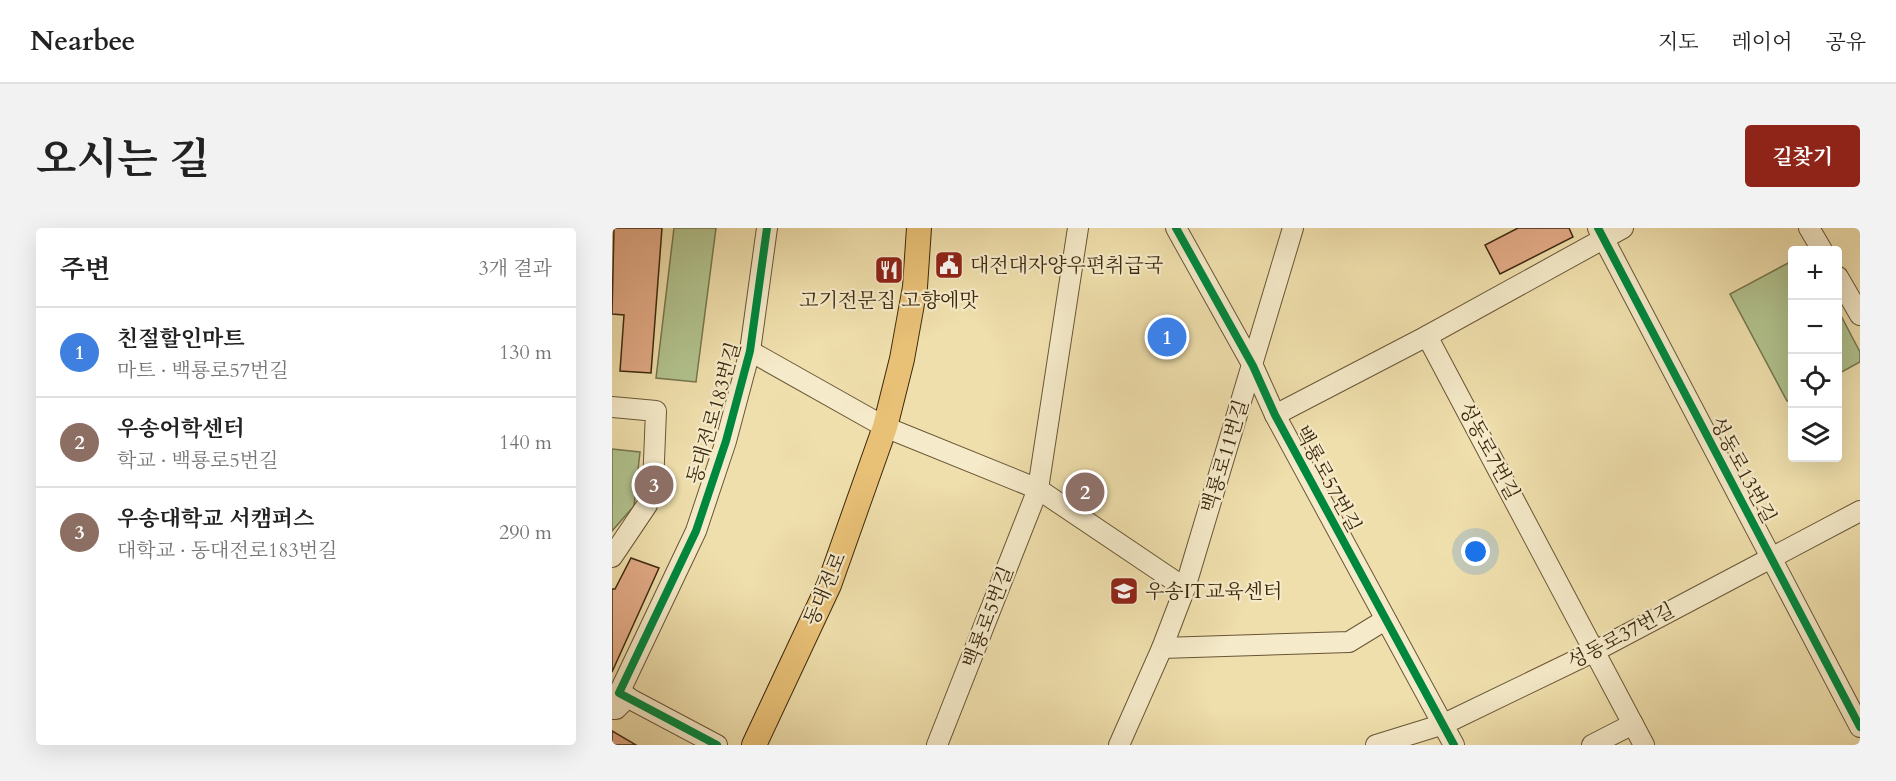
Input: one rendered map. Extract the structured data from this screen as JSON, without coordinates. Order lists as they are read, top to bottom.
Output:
{
  "streets": {
    "main road": ["동대전로"],
    "street": [
      "동대전로183번길",
      "성동로7번길",
      "백룡로11번길",
      "성동로13번길",
      "백룡로57번길",
      "백룡로5번길",
      "성동로37번길"
    ]
  },
  "crossings": [
    ["성동로7번길", "백룡로57번길"],
    ["성동로7번길", "성동로37번길"],
    ["백룡로11번길", "백룡로57번길"],
    ["성동로13번길", "성동로37번길"],
    ["백룡로57번길", "성동로37번길"]
  ],
  "places": {
    "public building": ["대전대자양우편취급국"],
    "restaurant": ["고기전문집 고향에맛"],
    "school or university": ["우송IT교육센터"]
  },
  "page": {
    "header": "Nearbee",
    "nav": ["지도", "레이어", "공유"],
    "title": "오시는 길",
    "buttons": "길찾기",
    "heading": ["주변", "3개 결과"],
    "map_buttons": ["+", "−"],
    "list": [
      {
        "mark": "1",
        "name": "친절할인마트",
        "note": "마트 · 백룡로57번길",
        "value": "130 m"
      },
      {
        "mark": "2",
        "name": "우송어학센터",
        "note": "학교 · 백룡로5번길",
        "value": "140 m"
      },
      {
        "mark": "3",
        "name": "우송대학교 서캠퍼스",
        "note": "대학교 · 동대전로183번길",
        "value": "290 m"
      }
    ],
    "pins": ["1", "3", "2"]
  }
}
